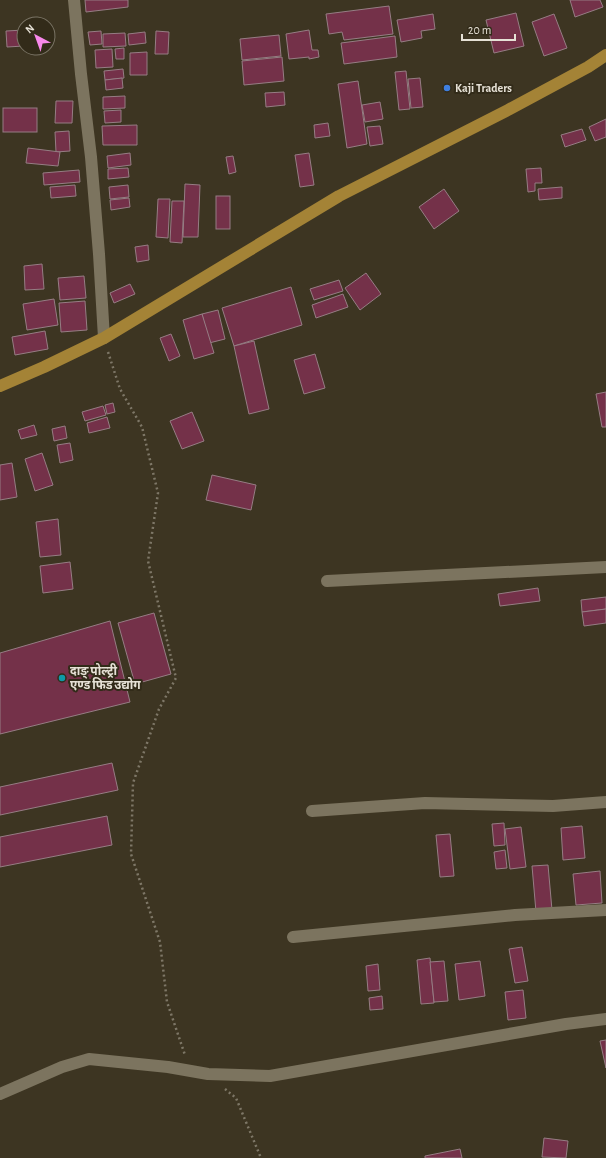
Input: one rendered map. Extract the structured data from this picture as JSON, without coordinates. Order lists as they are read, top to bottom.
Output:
{
  "places": ["Kaji Traders", "दाङ् पोल्ट्री एण्ड फिड उद्योग"],
  "scale_bar": "20 m",
  "north": "top left"
}
